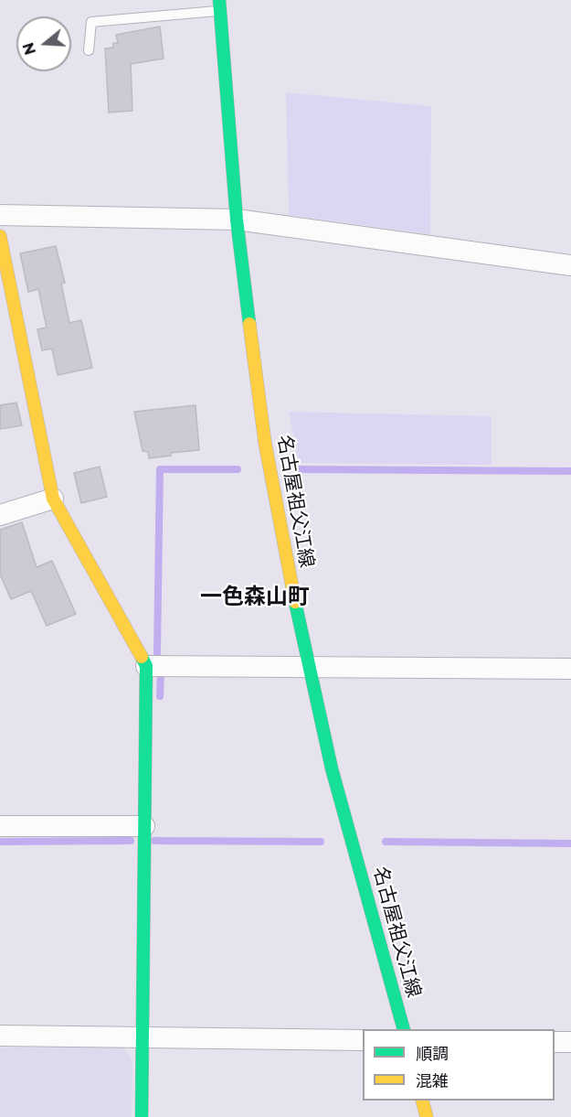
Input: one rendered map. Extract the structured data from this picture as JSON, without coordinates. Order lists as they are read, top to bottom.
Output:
{
  "streets": {
    "main road": ["名古屋祖父江線"]
  },
  "districts": ["一色森山町"],
  "legend": ["順調", "混雑"],
  "north": "left"
}
